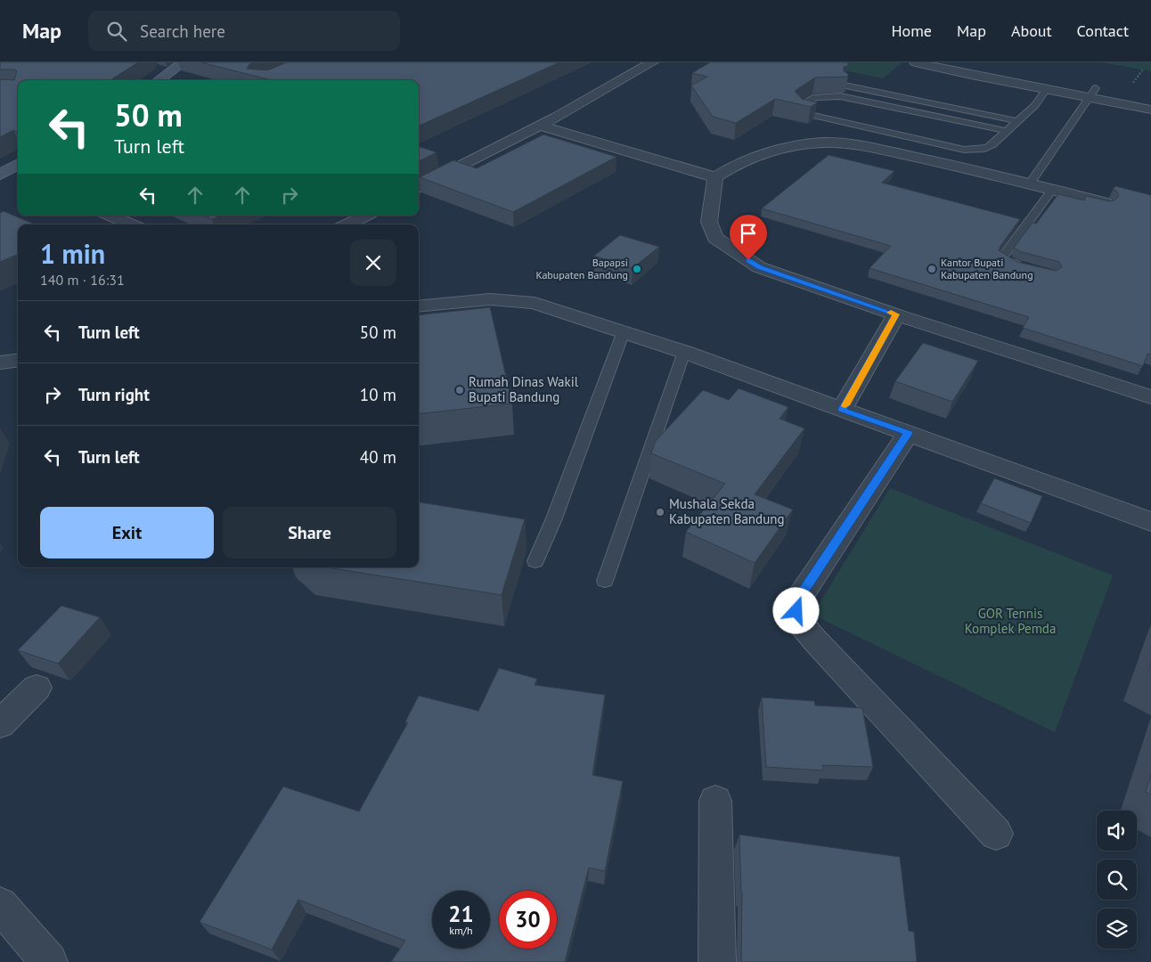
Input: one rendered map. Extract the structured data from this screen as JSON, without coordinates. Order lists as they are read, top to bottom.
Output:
{
  "parks": ["GOR Tennis Komplek Pemda"],
  "places": [
    "Bapapsi Kabupaten Bandung",
    "Kantor Bupati Kabupaten Bandung",
    "Rumah Dinas Wakil Bupati Bandung",
    "Mushala Sekda Kabupaten Bandung"
  ],
  "page": {
    "header": "Map",
    "search": "Search here",
    "nav": [
      "Home",
      "Map",
      "About",
      "Contact"
    ],
    "turn": ["50 m", "Turn left"],
    "heading": ["1 min", "140 m · 16:31"],
    "list": [
      {
        "name": "Turn left",
        "value": "50 m"
      },
      {
        "name": "Turn right",
        "value": "10 m"
      },
      {
        "name": "Turn left",
        "value": "40 m"
      }
    ],
    "buttons": ["Exit", "Share"],
    "speed": "21 km/h",
    "limit": "30"
  }
}
